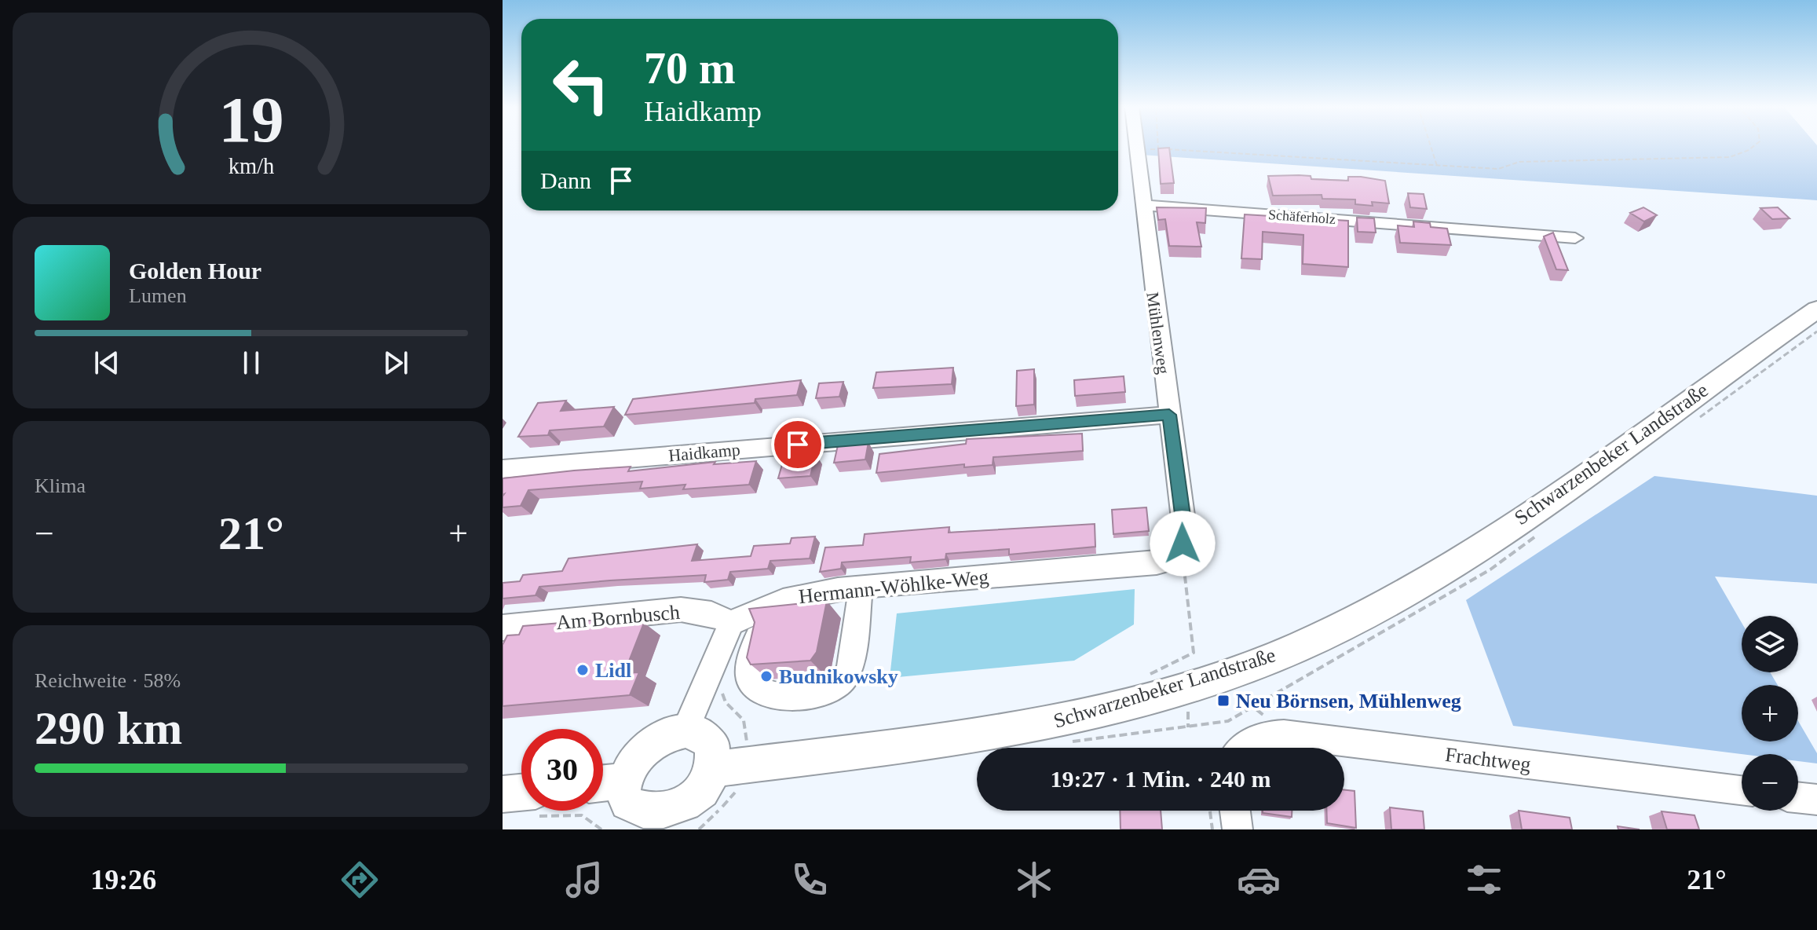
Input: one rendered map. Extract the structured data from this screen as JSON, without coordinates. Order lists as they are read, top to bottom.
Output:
{
  "streets": {
    "main road": ["Schwarzenbeker Landstraße"],
    "street": [
      "Schäferholz",
      "Mühlenweg",
      "Haidkamp",
      "Hermann-Wöhlke-Weg",
      "Am Bornbusch",
      "Frachtweg"
    ]
  },
  "crossings": [
    ["Schäferholz", "Mühlenweg"],
    ["Mühlenweg", "Haidkamp"],
    ["Mühlenweg", "Hermann-Wöhlke-Weg"],
    ["Hermann-Wöhlke-Weg", "Am Bornbusch"]
  ],
  "places": {
    "other": ["Lidl", "Budnikowsky"],
    "transit": ["Neu Börnsen, Mühlenweg"]
  },
  "page": {
    "turn": ["70 m", "Haidkamp"],
    "then": "Dann",
    "song": ["Golden Hour", "Lumen"],
    "tile": [
      "Klima",
      ["Reichweite · 58%", "290 km"]
    ],
    "heat": ["−", "21°", "+"],
    "map_buttons": ["+", "−"],
    "limit": "30",
    "trip": "19:27 · 1 Min. · 240 m",
    "tabs": ["19:26", "21°"],
    "gauge": ["19", "km/h"]
  }
}
